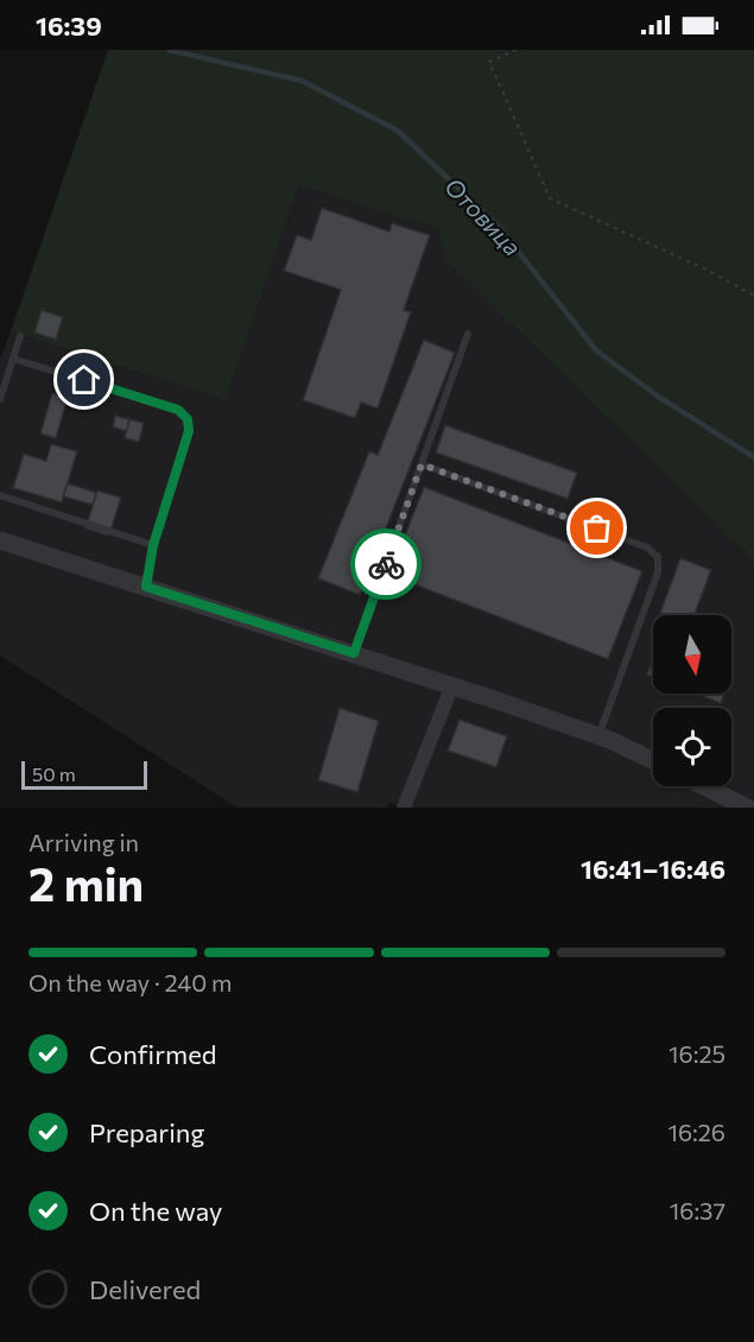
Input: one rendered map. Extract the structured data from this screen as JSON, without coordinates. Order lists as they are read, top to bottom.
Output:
{
  "water": ["Отовица"],
  "scale_bar": "50 m",
  "north": "bottom",
  "page": {
    "status": "16:39",
    "scale": "50 m",
    "heading": ["2 min", "Arriving in", "16:41–16:46"],
    "bar": "On the way · 240 m",
    "list": [
      ["Confirmed", "16:25"],
      ["Preparing", "16:26"],
      ["On the way", "16:37"],
      "Delivered"
    ]
  }
}
